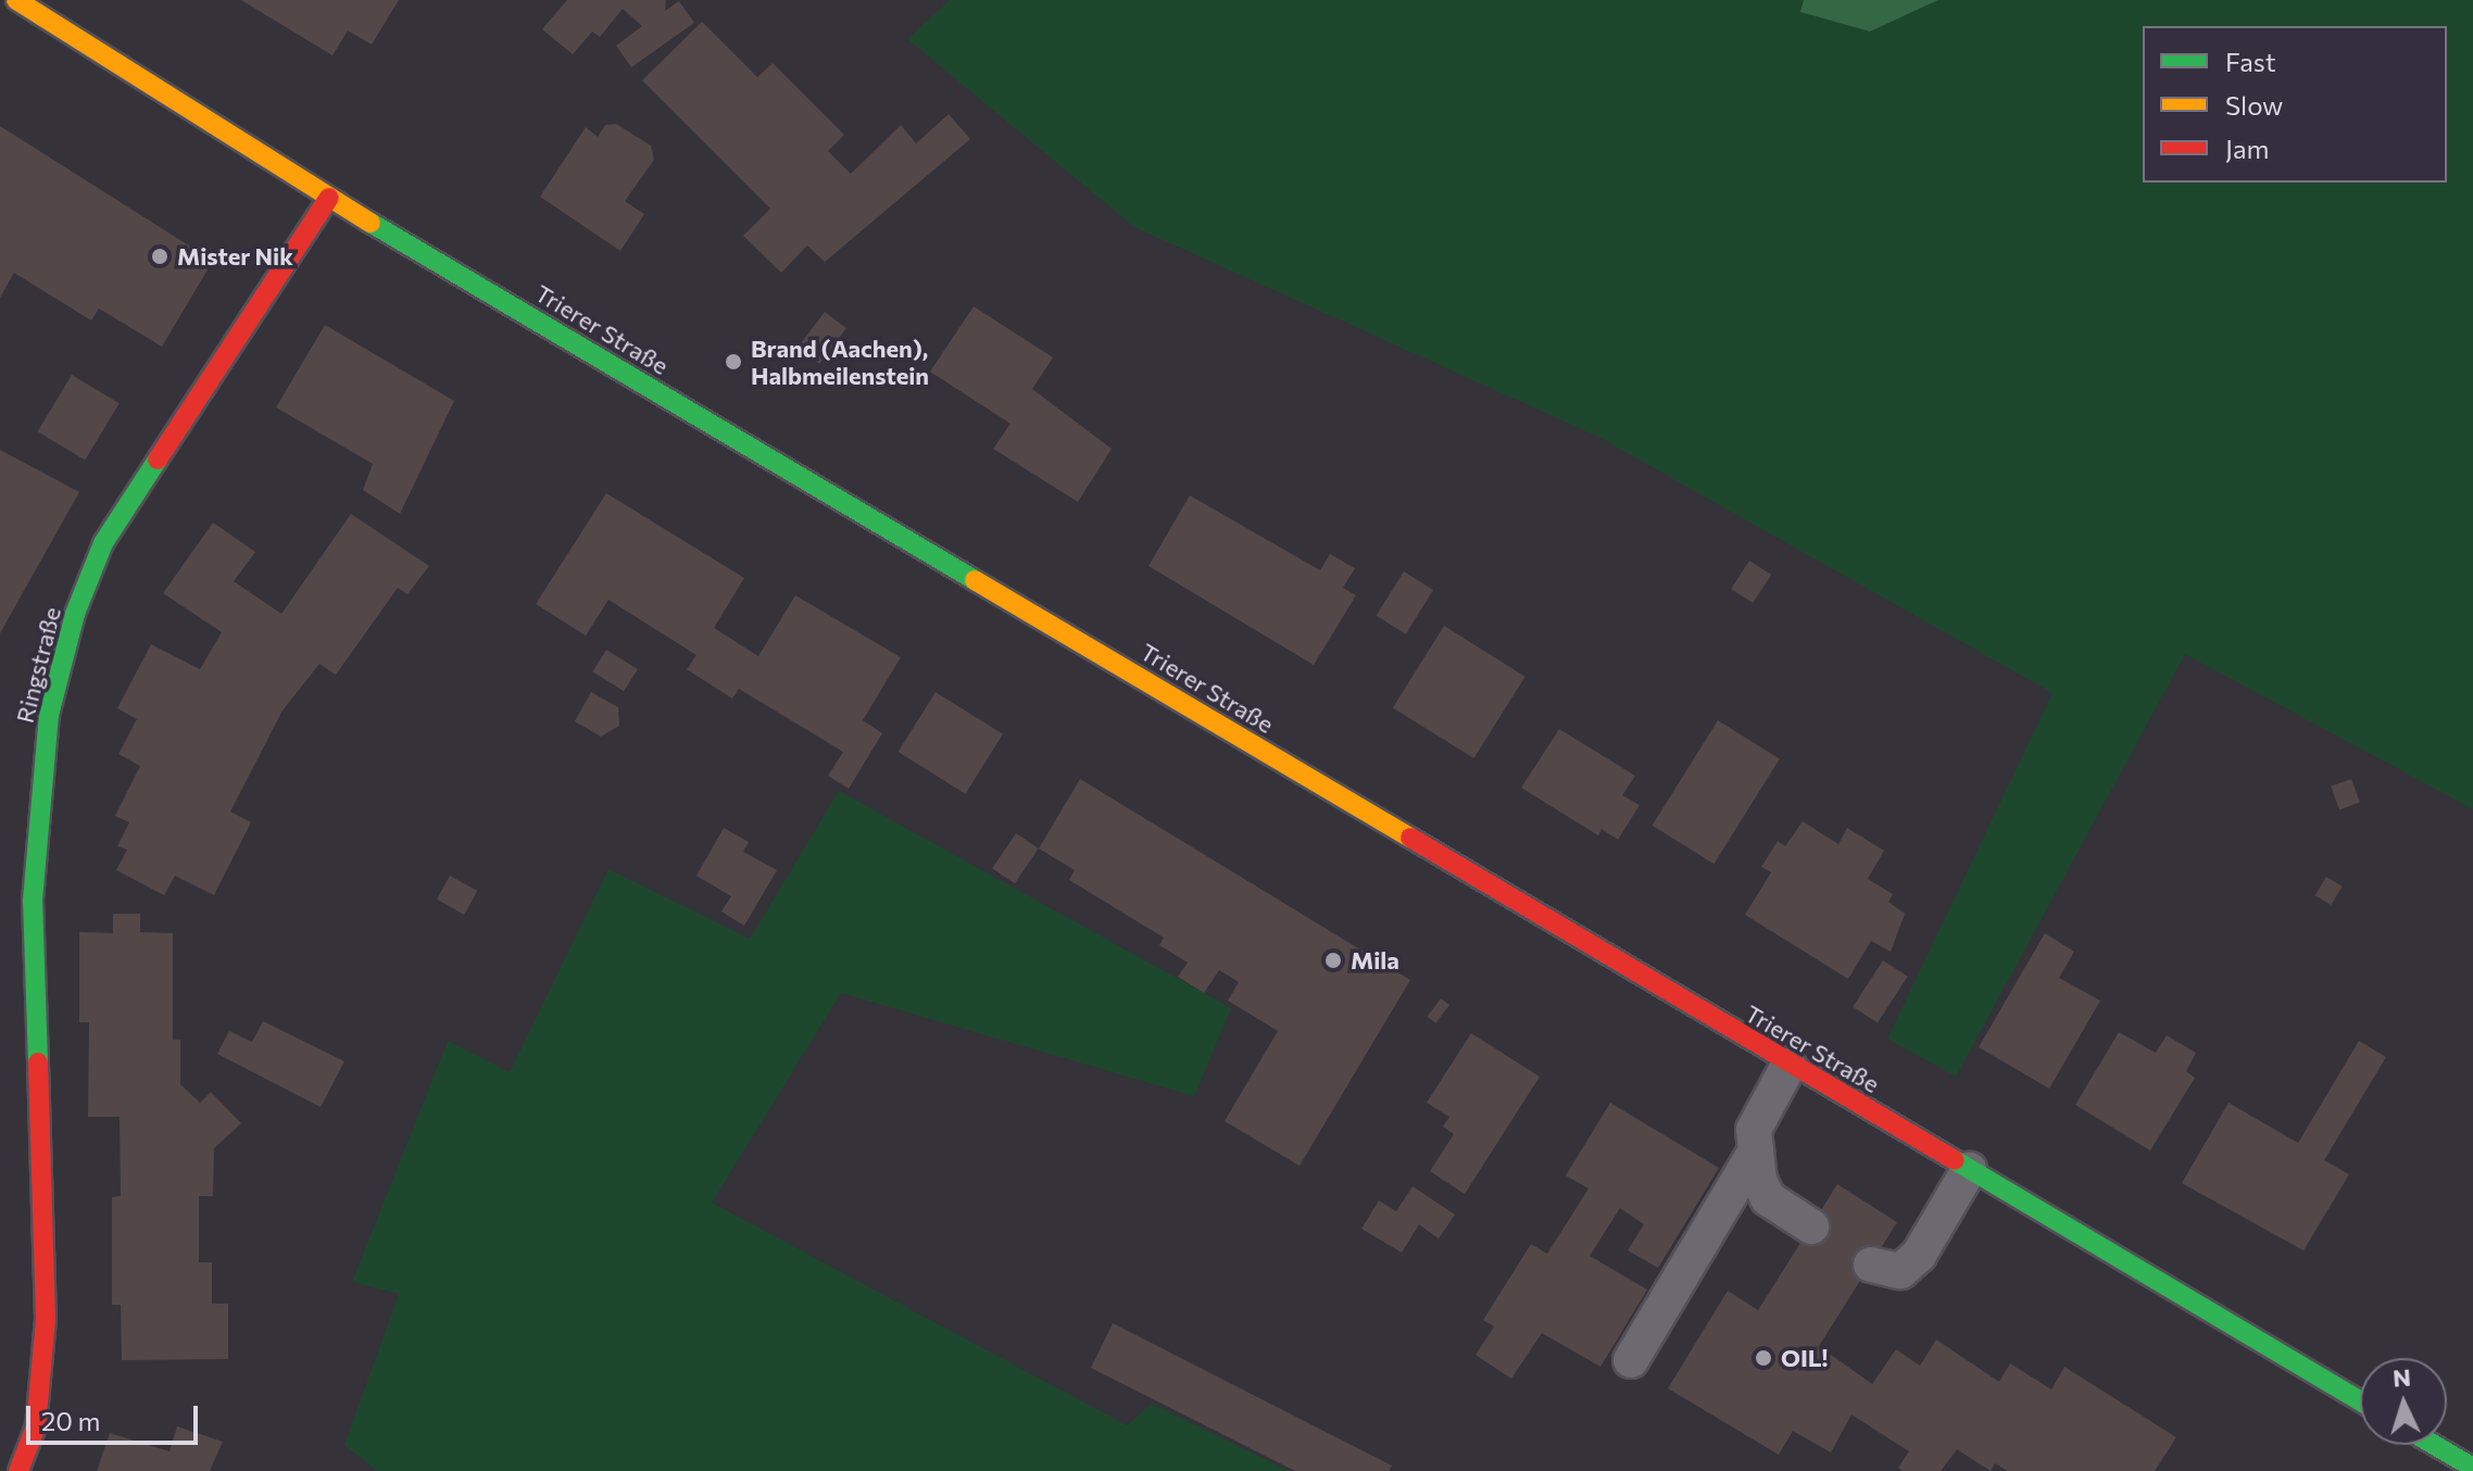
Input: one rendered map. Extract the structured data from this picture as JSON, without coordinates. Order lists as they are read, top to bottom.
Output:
{
  "streets": {
    "main road": ["Trierer Straße", "Ringstraße"]
  },
  "crossings": [
    ["Trierer Straße", "Ringstraße"]
  ],
  "places": [
    "Mister Nik",
    "Brand (Aachen), Halbmeilenstein",
    "Mila",
    "OIL!"
  ],
  "legend": ["Fast", "Slow", "Jam"],
  "scale_bar": "20 m",
  "north": "top"
}
